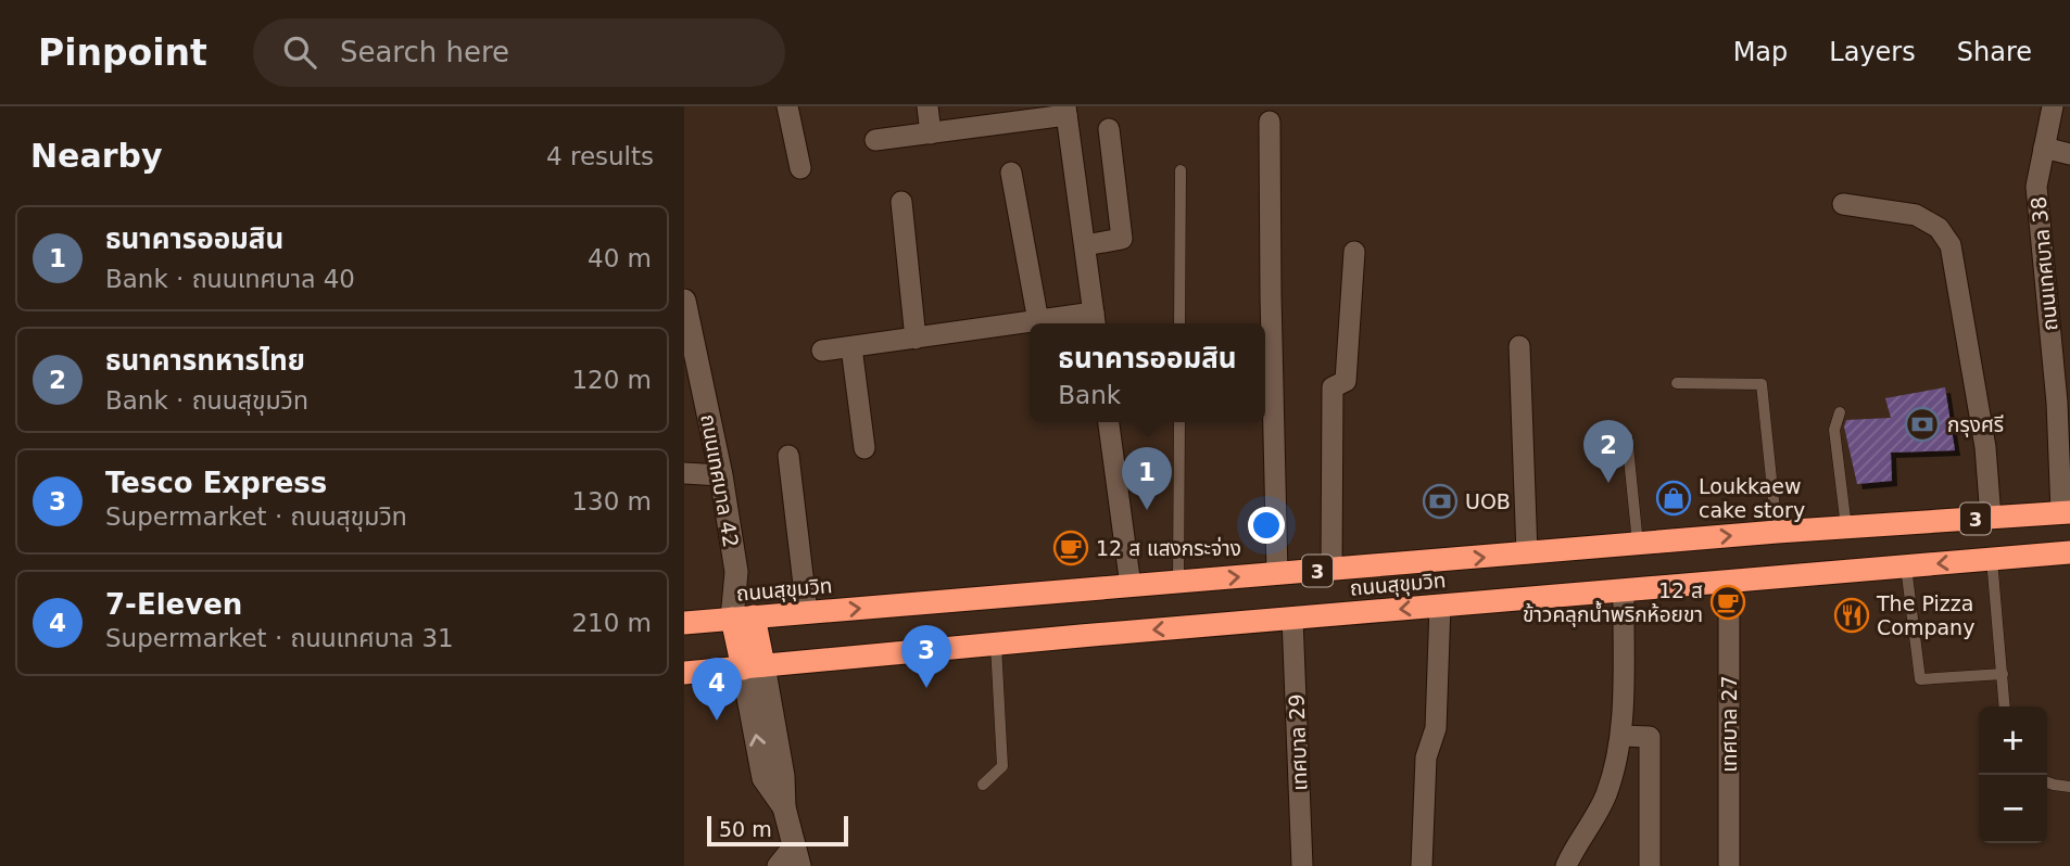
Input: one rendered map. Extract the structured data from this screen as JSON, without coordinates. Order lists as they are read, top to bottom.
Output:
{
  "streets": {
    "highway": ["3", "ถนนสุขุมวิท"],
    "street": [
      "ถนนเทศบาล 38",
      "ถนนเทศบาล 42",
      "เทศบาล 27",
      "เทศบาล 29"
    ]
  },
  "crossings": [
    ["ถนนเทศบาล 38", "ถนนสุขุมวิท"],
    ["ถนนเทศบาล 42", "ถนนสุขุมวิท"],
    ["ถนนสุขุมวิท", "เทศบาล 27"],
    ["ถนนสุขุมวิท", "เทศบาล 29"]
  ],
  "places": {
    "bank": ["กรุงศรี", "UOB"],
    "shop": ["Loukkaew cake story"],
    "cafe": ["12 ส แสงกระจ่าง", "12 ส ข้าวคลุกน้ำพริกห้อยขา"],
    "restaurant": ["The Pizza Company"]
  },
  "scale_bar": "50 m",
  "page": {
    "header": "Pinpoint",
    "search": "Search here",
    "nav": ["Map", "Layers", "Share"],
    "heading": ["Nearby", "4 results"],
    "list": [
      {
        "mark": "1",
        "name": "ธนาคารออมสิน",
        "note": "Bank · ถนนเทศบาล 40",
        "value": "40 m"
      },
      {
        "mark": "2",
        "name": "ธนาคารทหารไทย",
        "note": "Bank · ถนนสุขุมวิท",
        "value": "120 m"
      },
      {
        "mark": "3",
        "name": "Tesco Express",
        "note": "Supermarket · ถนนสุขุมวิท",
        "value": "130 m"
      },
      {
        "mark": "4",
        "name": "7-Eleven",
        "note": "Supermarket · ถนนเทศบาล 31",
        "value": "210 m"
      }
    ],
    "popup": ["ธนาคารออมสิน", "Bank"],
    "pins": [
      "2",
      "1",
      "3",
      "4"
    ],
    "map_buttons": ["+", "−"],
    "scale": "50 m"
  }
}
